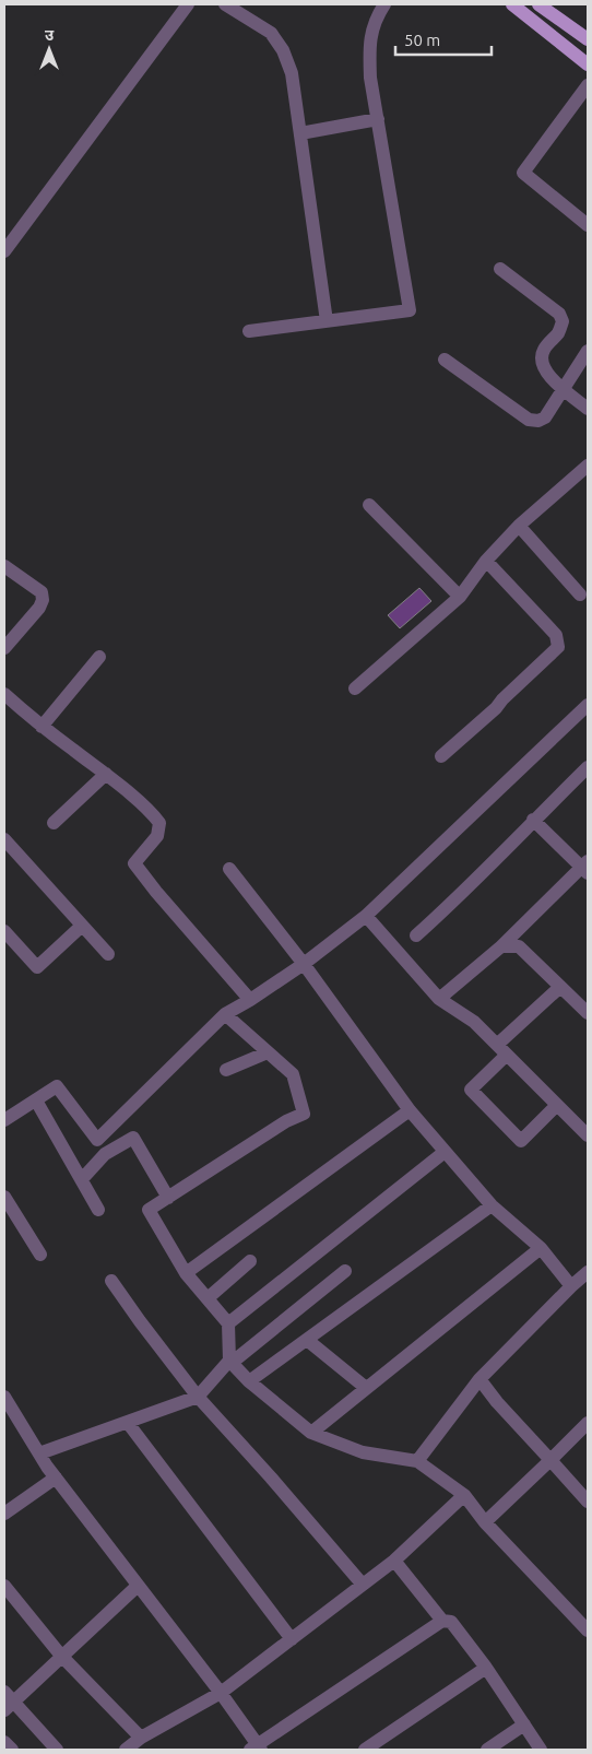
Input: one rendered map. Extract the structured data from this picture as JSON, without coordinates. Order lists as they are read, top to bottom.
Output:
{
  "scale_bar": "50 m",
  "north": "top"
}
